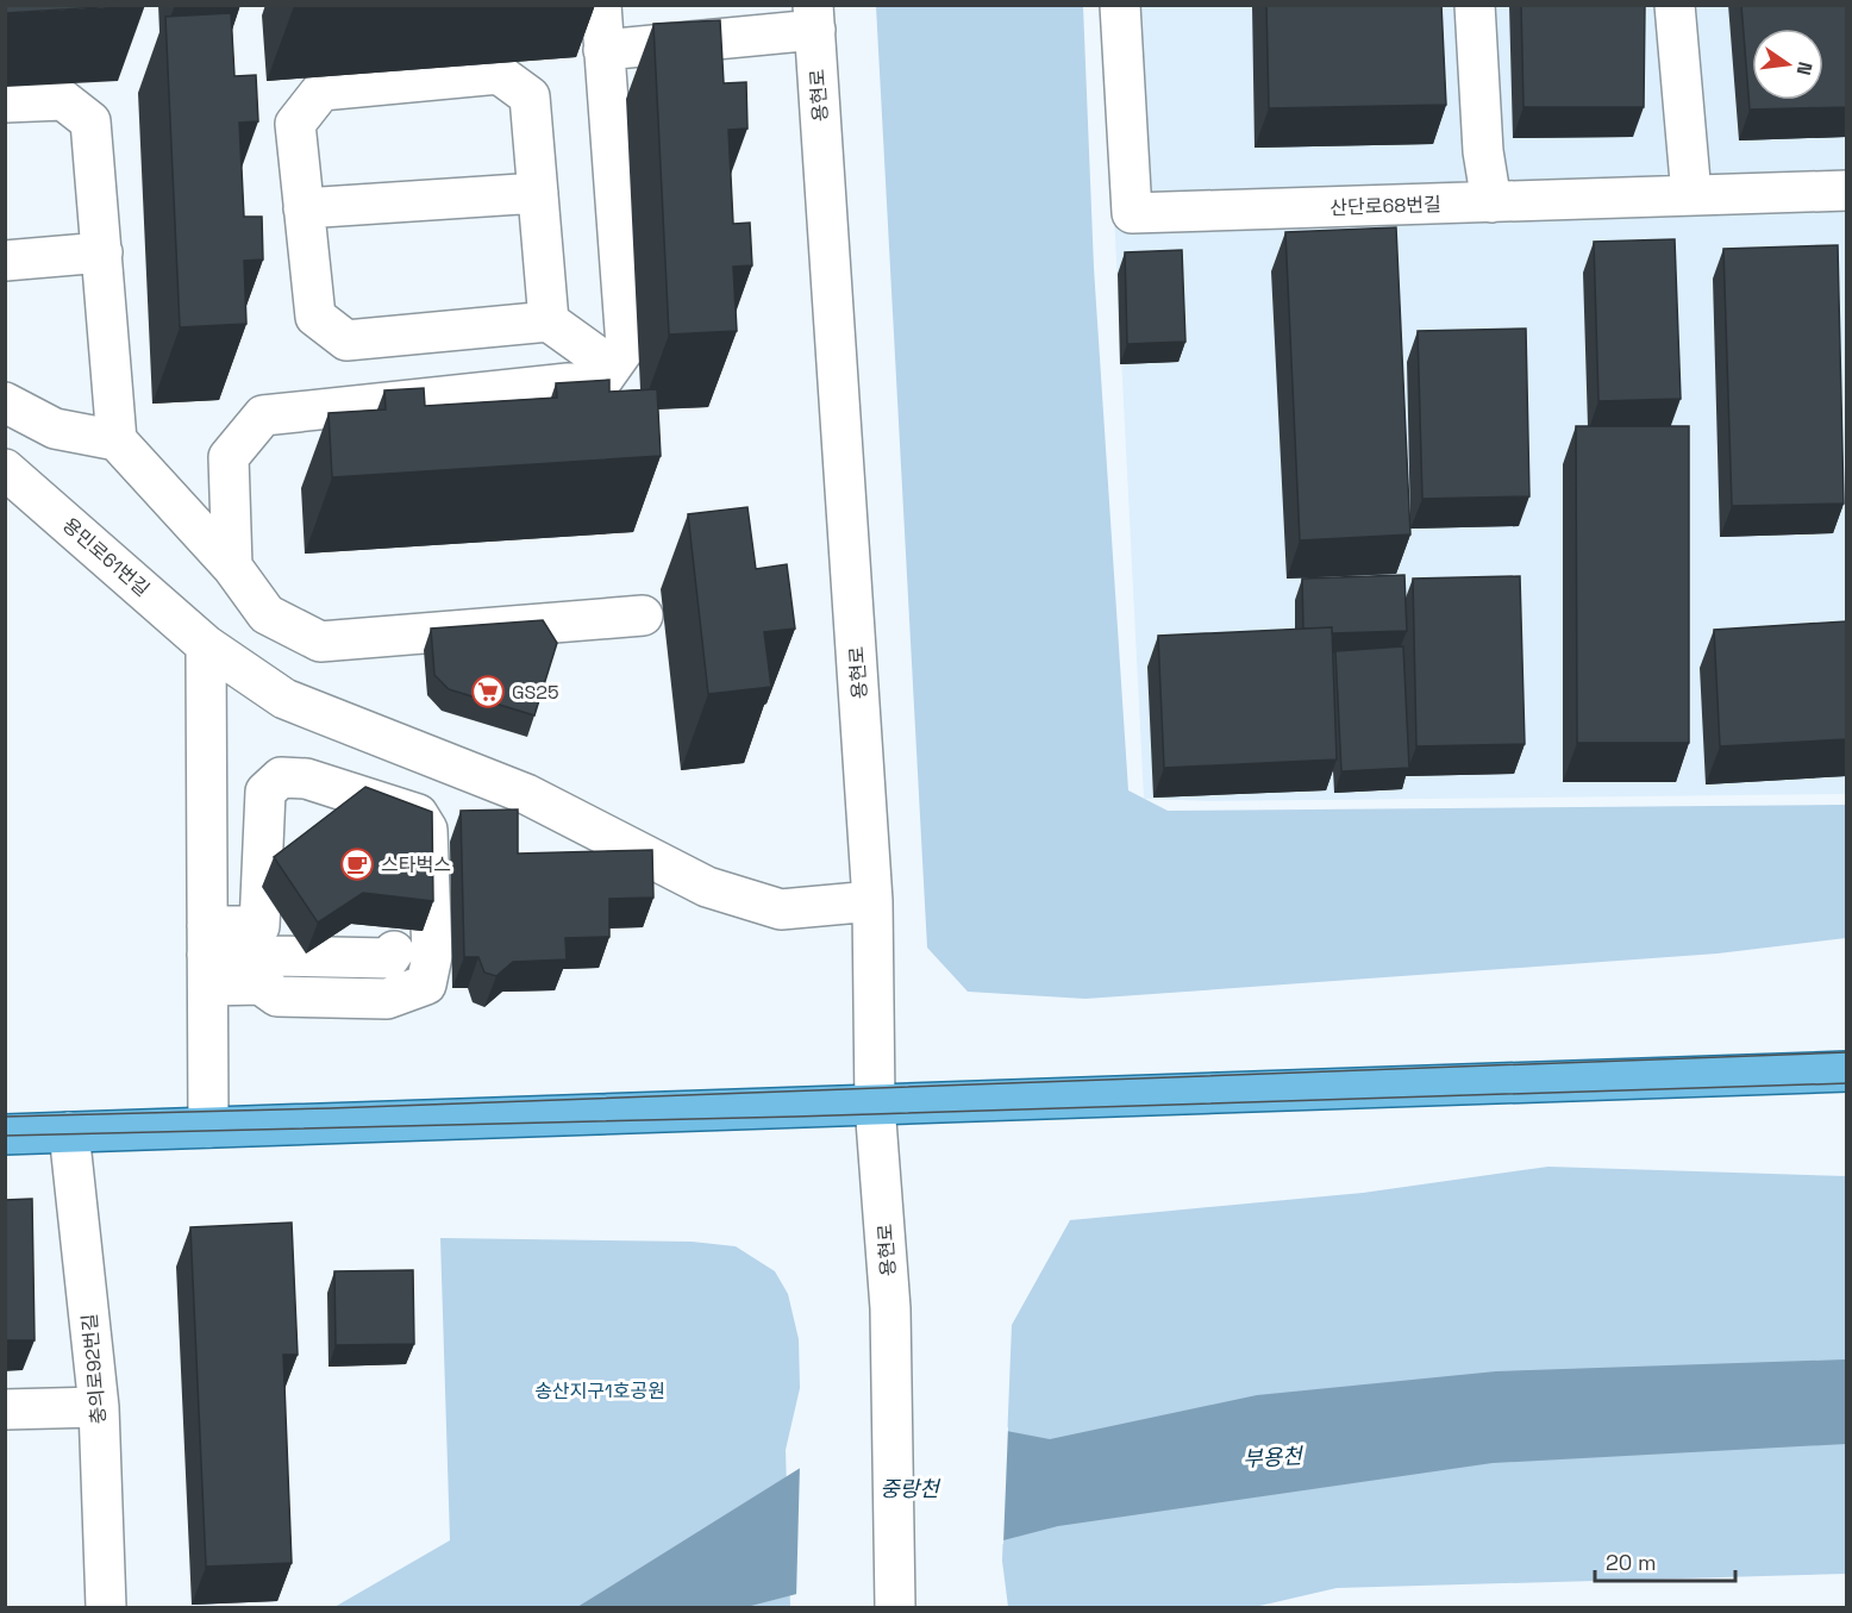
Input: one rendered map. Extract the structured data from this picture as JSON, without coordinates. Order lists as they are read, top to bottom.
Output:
{
  "streets": {
    "street": [
      "용현로",
      "산단로68번길",
      "용민로61번길",
      "충의로92번길"
    ]
  },
  "crossings": [
    ["용현로", "용민로61번길"]
  ],
  "water": ["부용천", "중랑천"],
  "parks": ["송산지구1호공원"],
  "places": {
    "supermarket": ["GS25"],
    "cafe": ["스타벅스"]
  },
  "scale_bar": "20 m",
  "north": "right"
}
